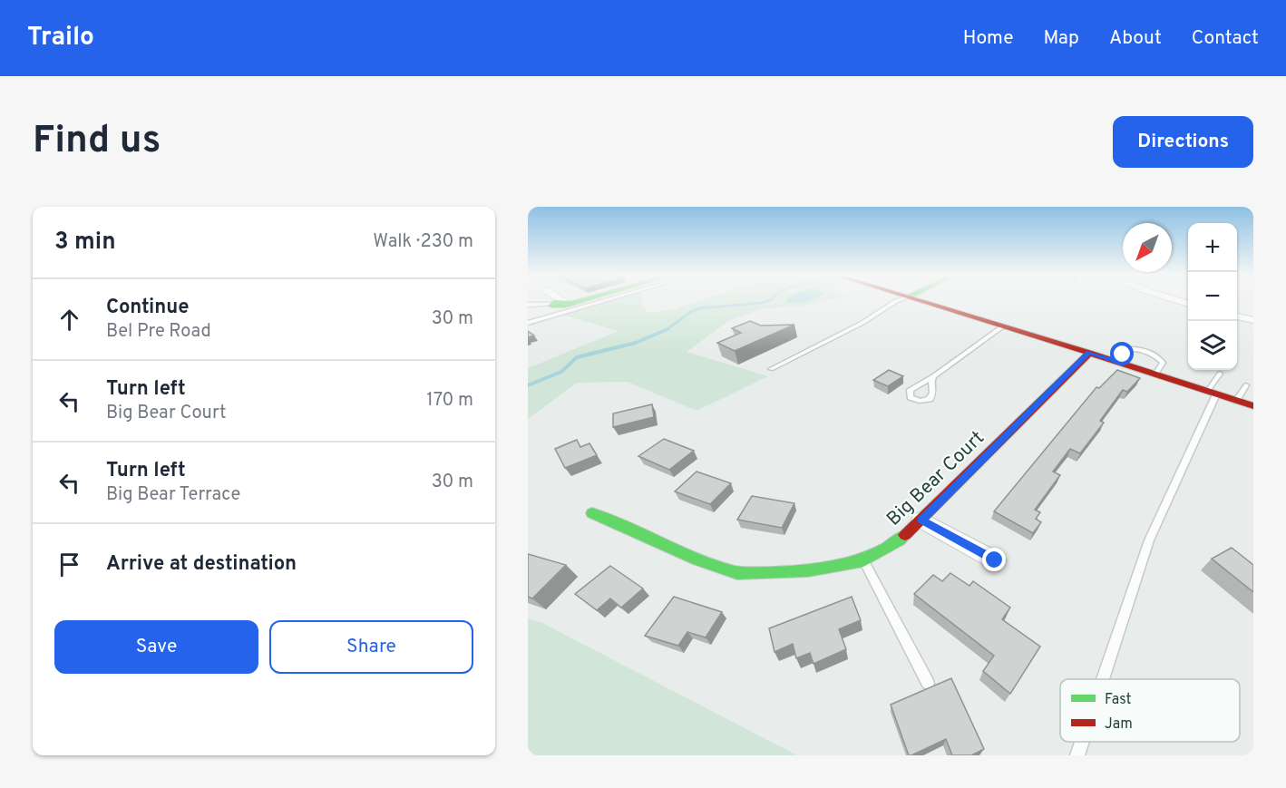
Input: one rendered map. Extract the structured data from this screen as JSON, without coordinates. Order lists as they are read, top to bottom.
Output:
{
  "streets": {
    "street": ["Big Bear Court"]
  },
  "legend": ["Fast", "Jam"],
  "north": "bottom left",
  "page": {
    "header": "Trailo",
    "nav": [
      "Home",
      "Map",
      "About",
      "Contact"
    ],
    "buttons": [
      "Directions",
      ["Save", "Share"]
    ],
    "title": "Find us",
    "heading": ["3 min", "Walk · 230 m"],
    "map_buttons": ["+", "−"],
    "list": [
      ["Continue", "Bel Pre Road", "30 m"],
      ["Turn left", "Big Bear Court", "170 m"],
      ["Turn left", "Big Bear Terrace", "30 m"],
      "Arrive at destination"
    ]
  }
}
